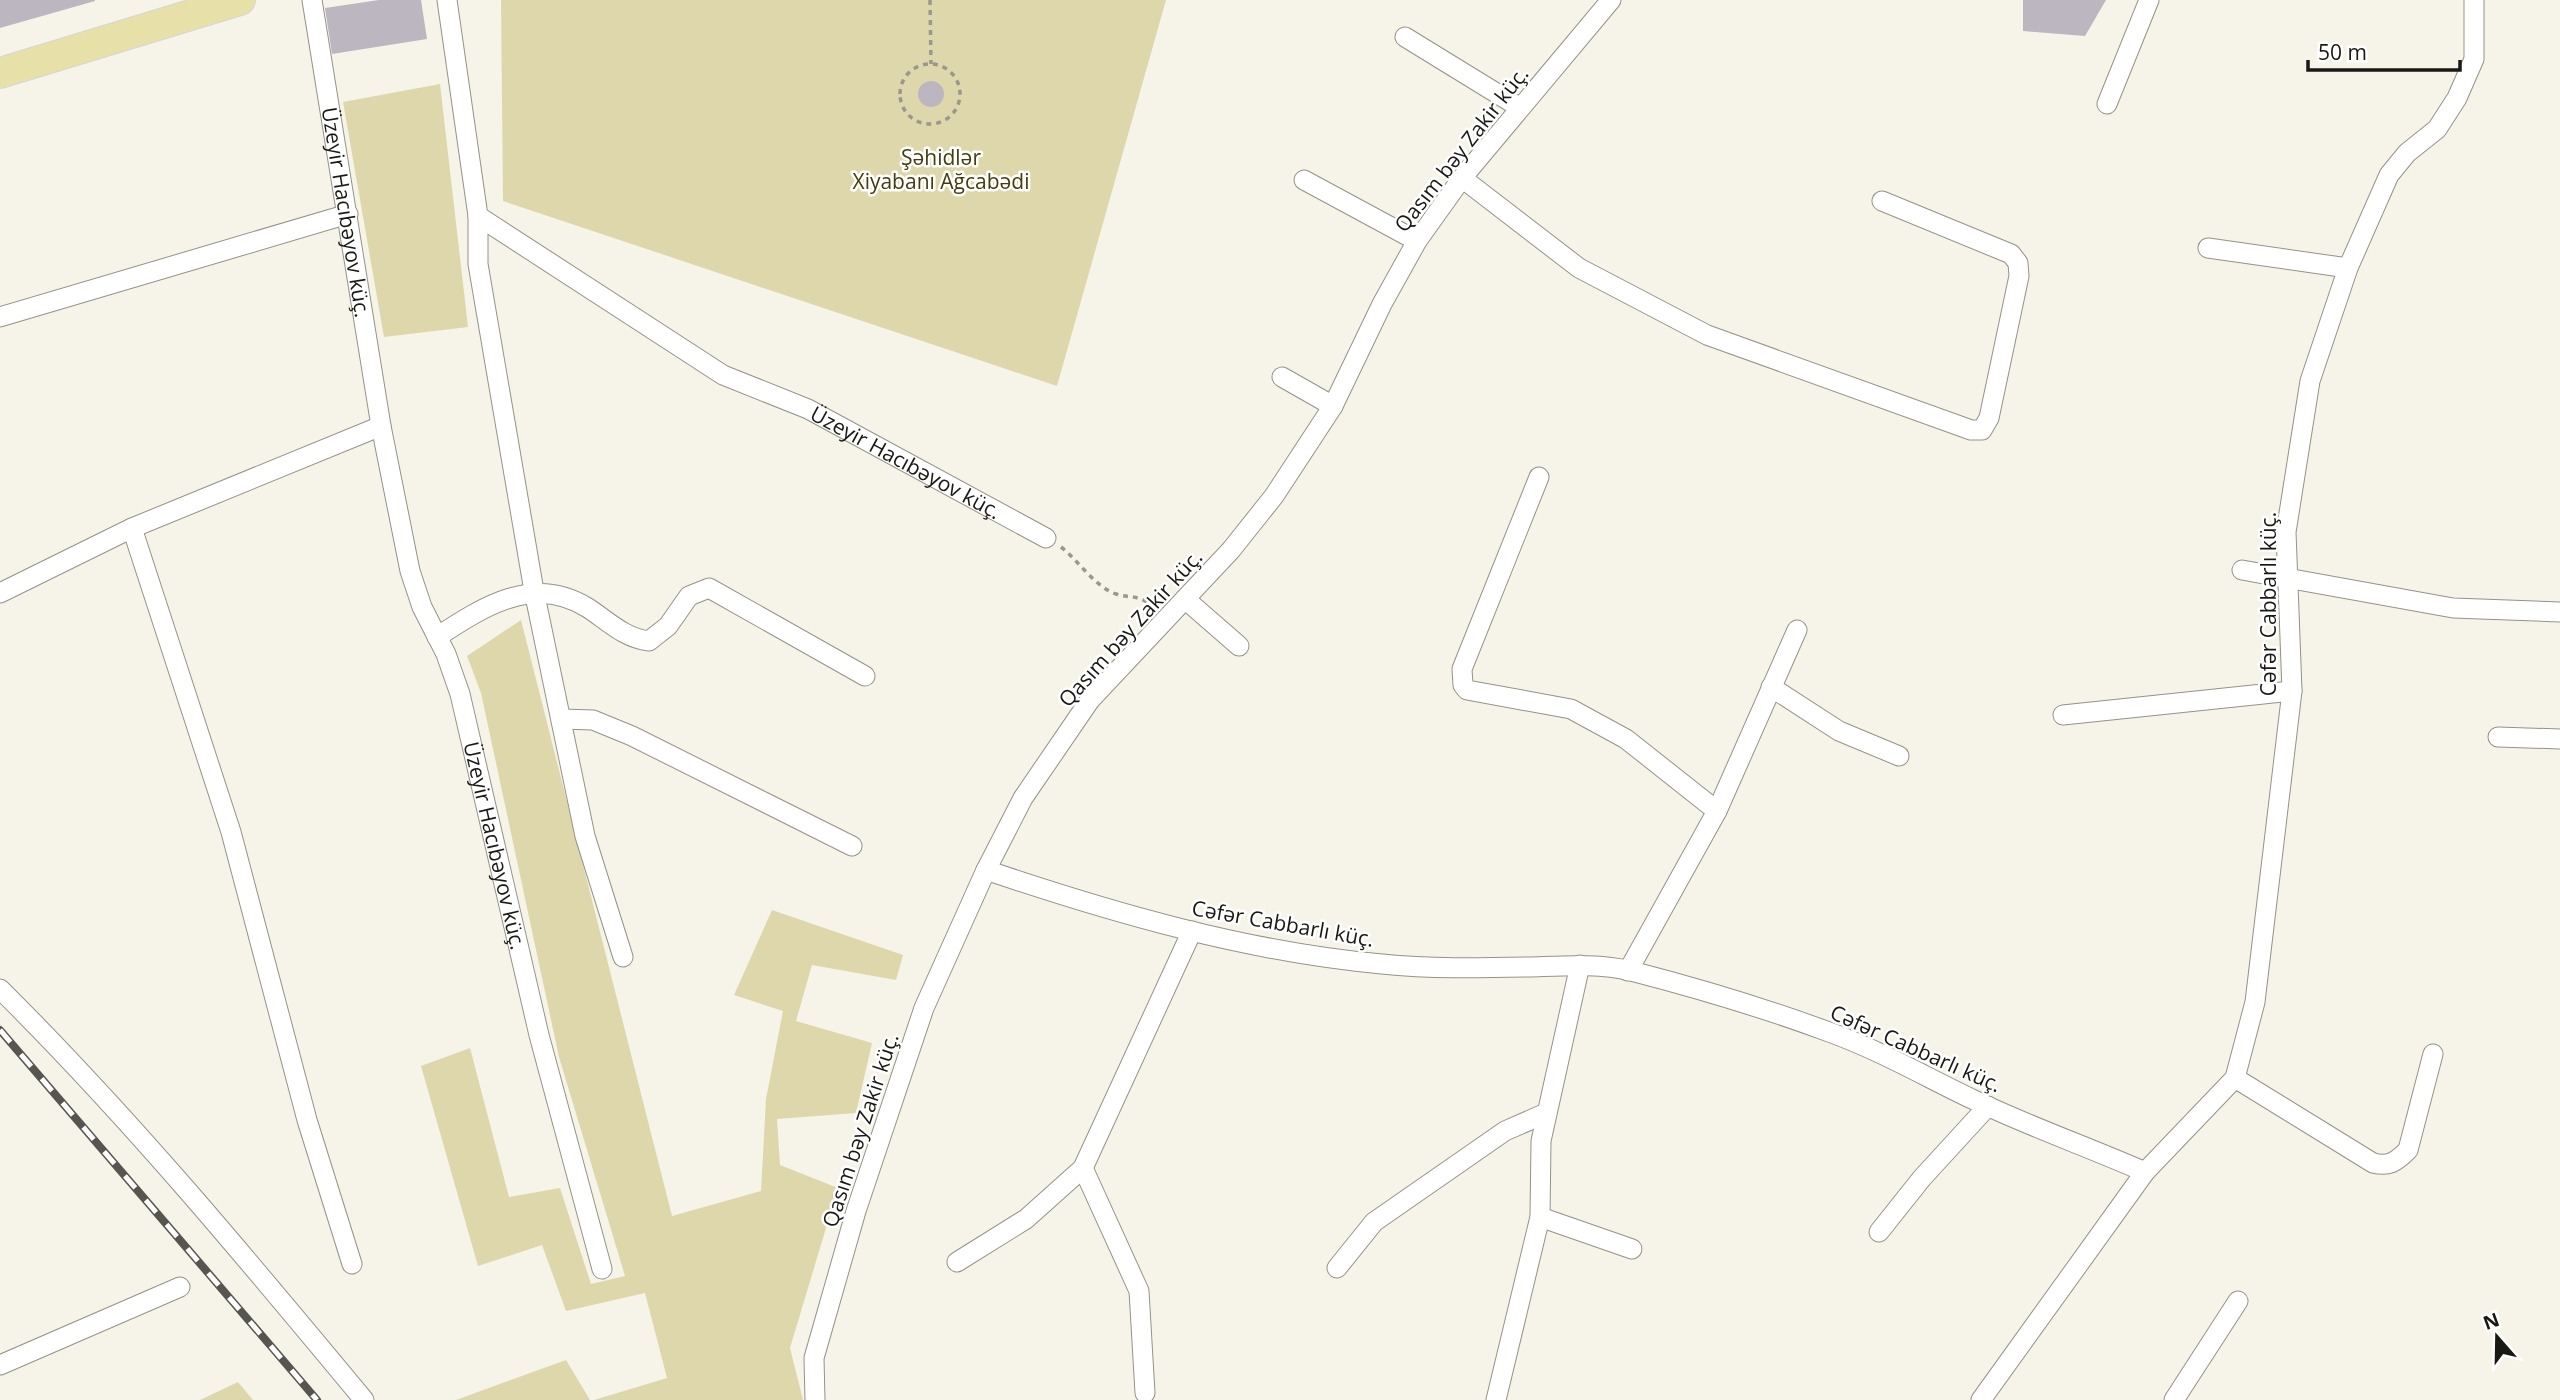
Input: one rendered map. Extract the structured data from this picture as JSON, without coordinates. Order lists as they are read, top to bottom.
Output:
{
  "streets": {
    "street": ["Qasım bəy Zakir küç.", "Üzeyir Hacıbəyov küç.", "Cəfər Cabbarlı küç."]
  },
  "crossings": [
    ["Qasım bəy Zakir küç.", "Cəfər Cabbarlı küç."]
  ],
  "parks": ["Şəhidlər Xiyabanı Ağcabədi"],
  "scale_bar": "50 m",
  "north": "top"
}
